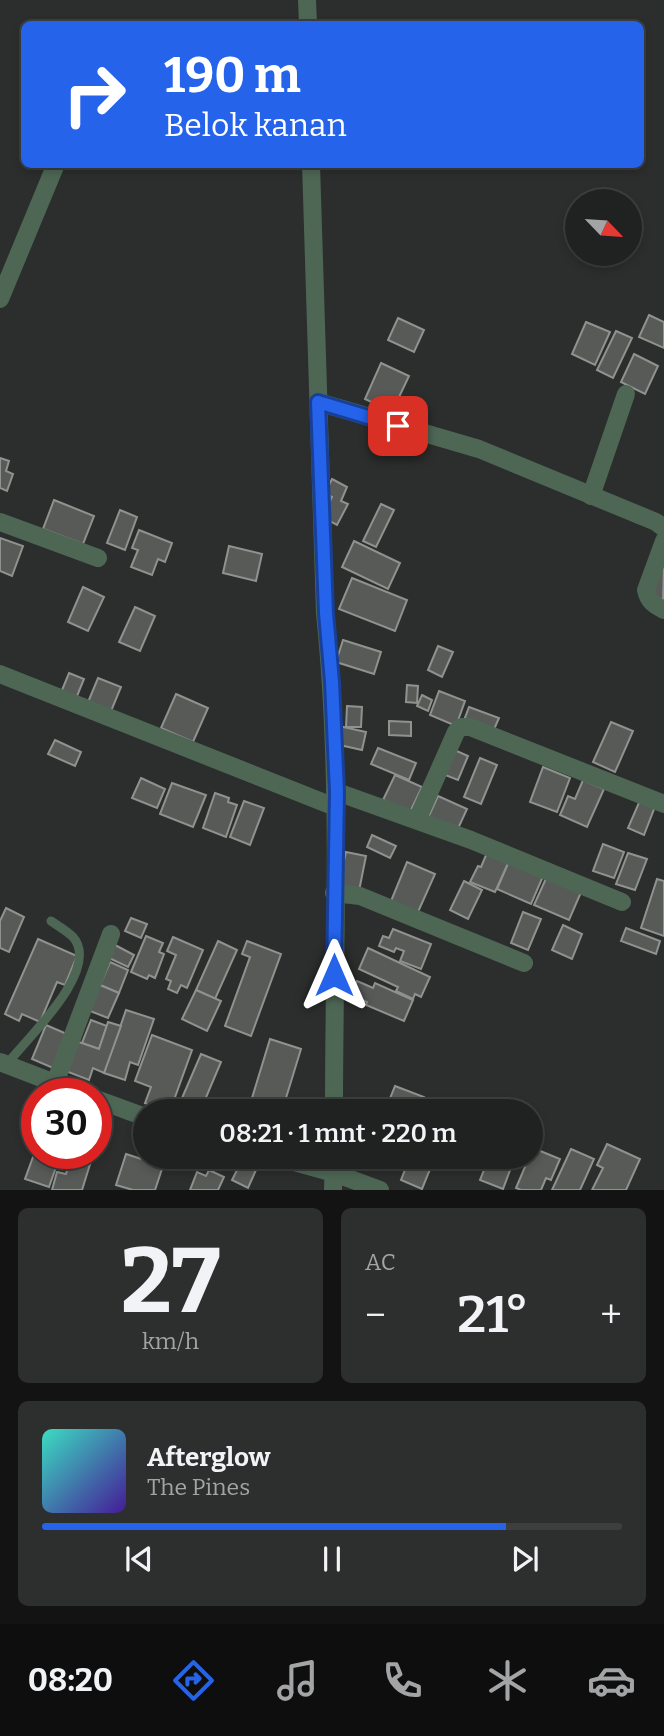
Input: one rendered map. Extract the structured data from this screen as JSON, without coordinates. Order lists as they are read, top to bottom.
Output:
{
  "north": "bottom right",
  "page": {
    "turn": ["190 m", "Belok kanan"],
    "limit": "30",
    "trip": "08:21 · 1 mnt · 220 m",
    "tile": [
      ["27", "km/h"],
      "AC"
    ],
    "heat": ["−", "21°", "+"],
    "song": ["Afterglow", "The Pines"],
    "tabs": "08:20"
  }
}
